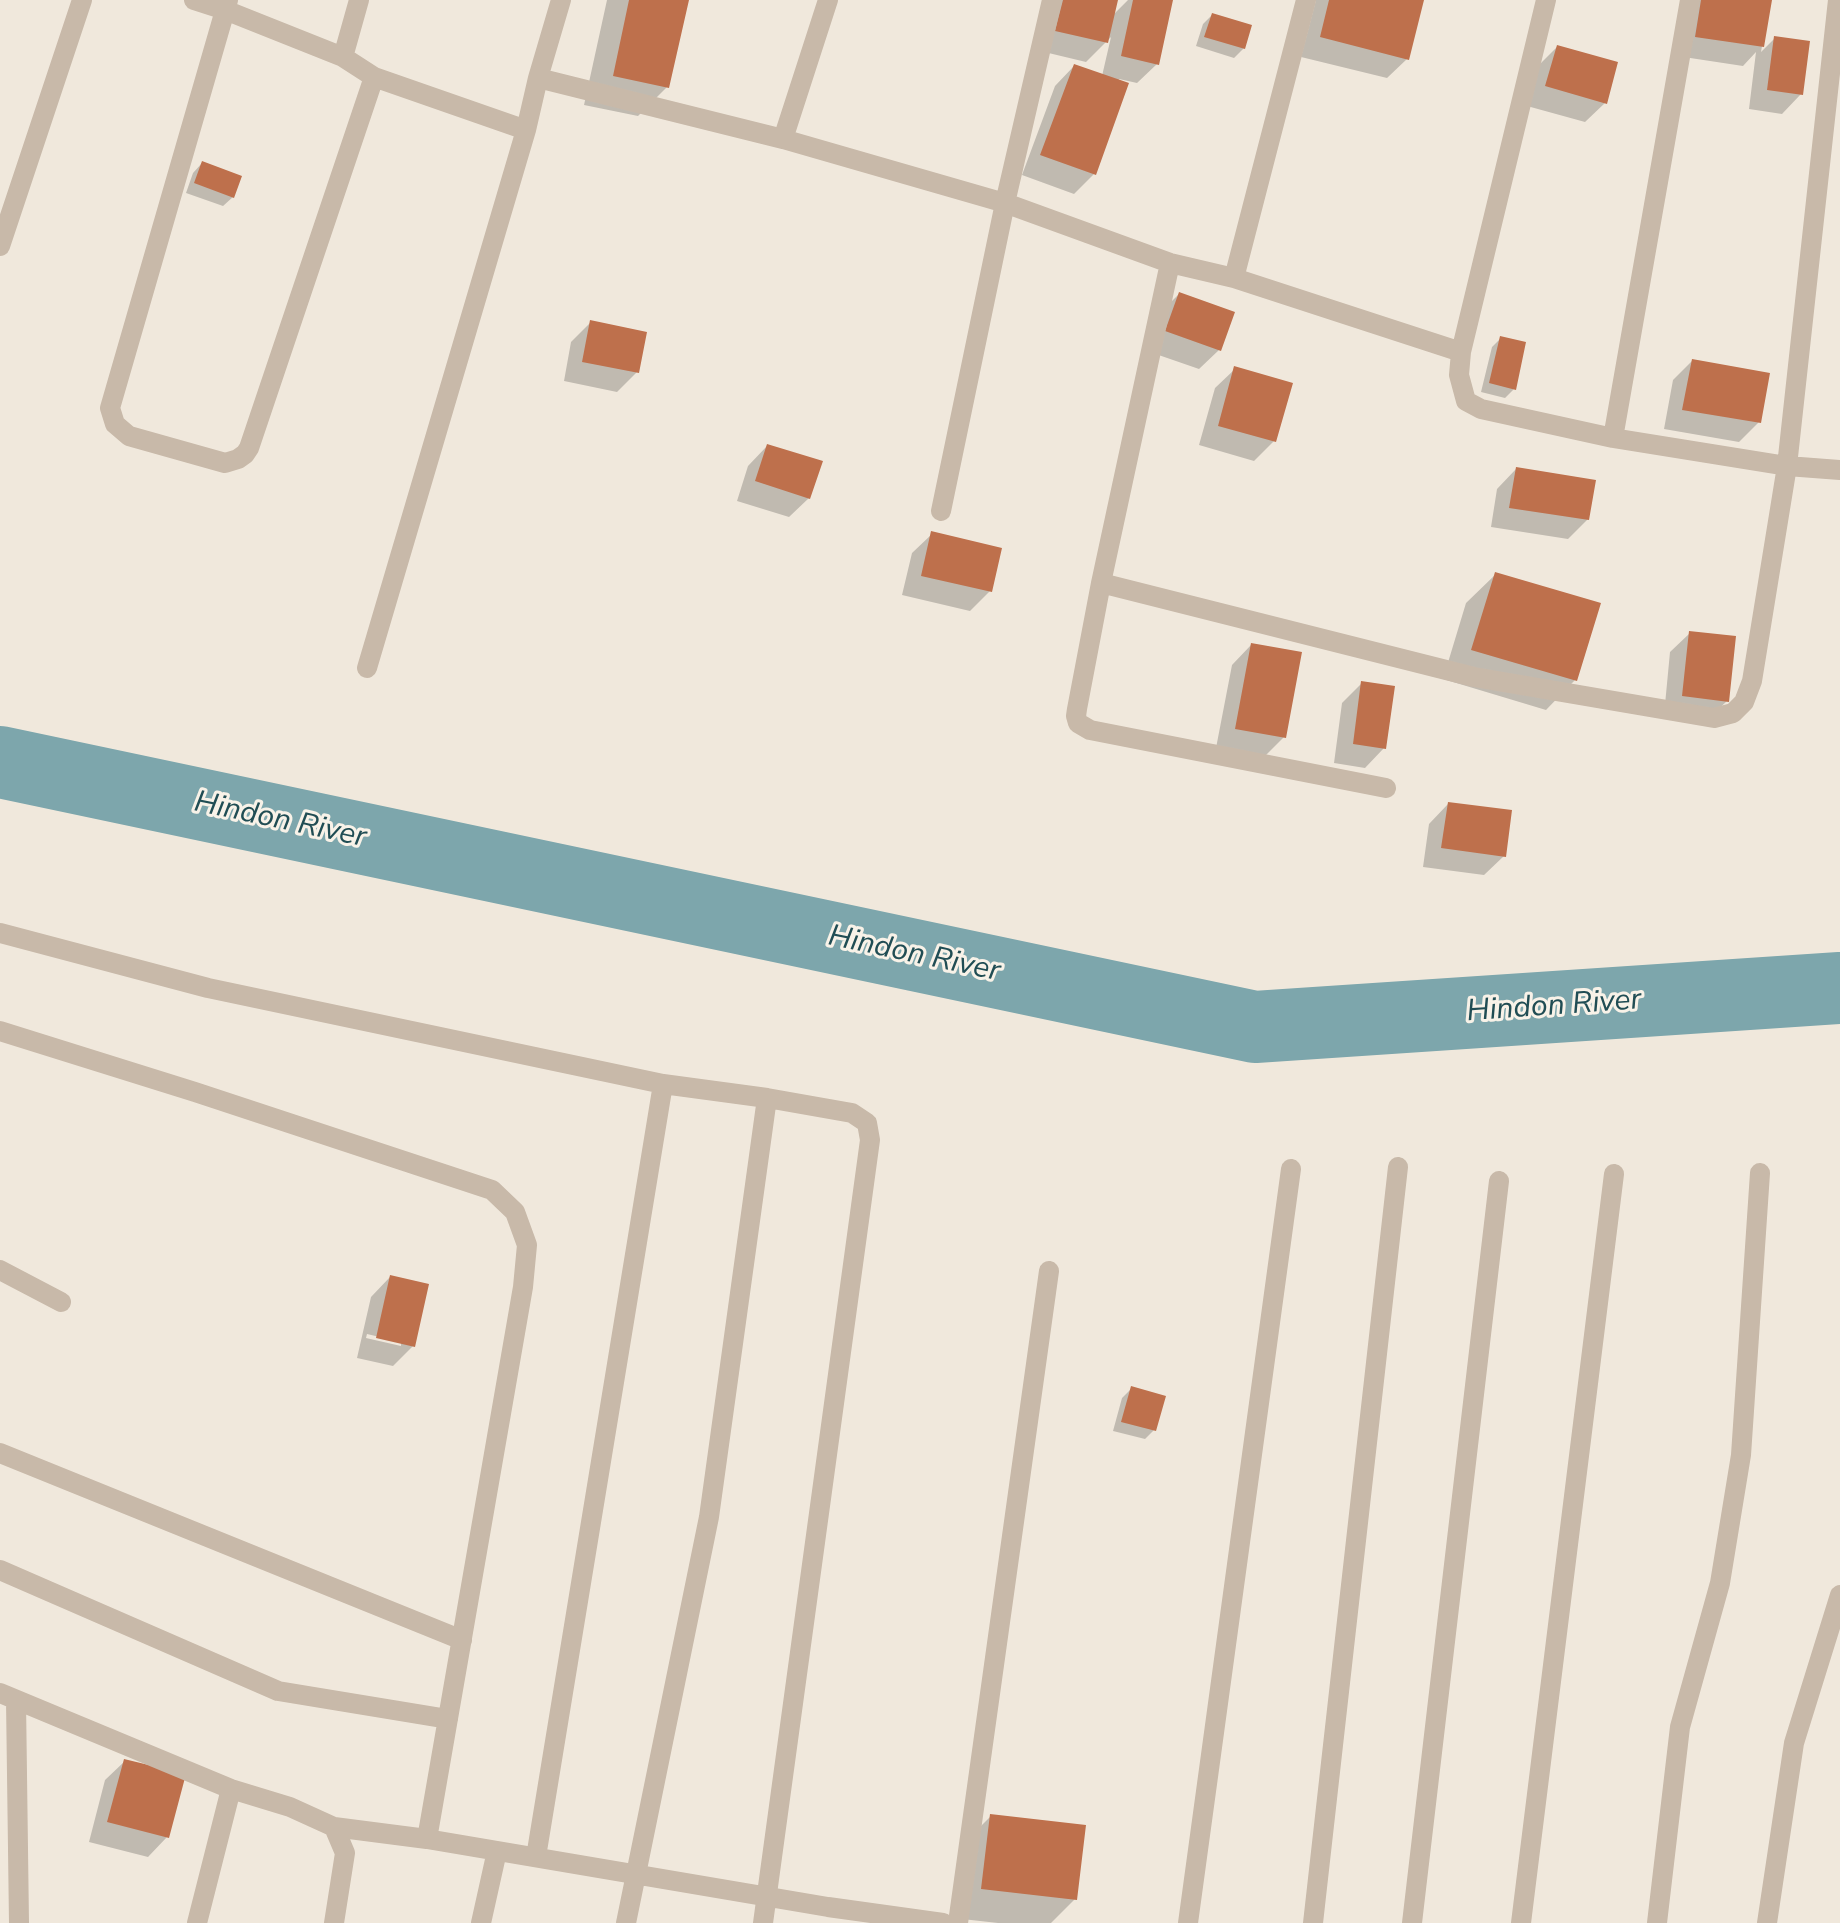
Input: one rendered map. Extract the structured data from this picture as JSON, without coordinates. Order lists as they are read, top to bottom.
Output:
{
  "water": ["Hindon River"]
}
